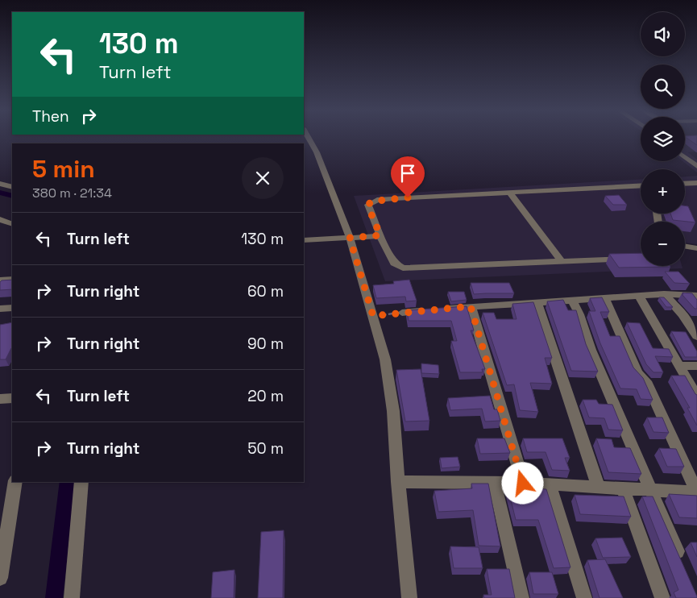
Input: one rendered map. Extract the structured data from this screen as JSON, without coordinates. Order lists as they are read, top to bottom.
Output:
{
  "page": {
    "map_buttons": ["+", "−"],
    "turn": ["130 m", "Turn left"],
    "then": "Then",
    "heading": ["5 min", "380 m · 21:34"],
    "list": [
      {
        "name": "Turn left",
        "value": "130 m"
      },
      {
        "name": "Turn right",
        "value": "60 m"
      },
      {
        "name": "Turn right",
        "value": "90 m"
      },
      {
        "name": "Turn left",
        "value": "20 m"
      },
      {
        "name": "Turn right",
        "value": "50 m"
      }
    ]
  }
}
